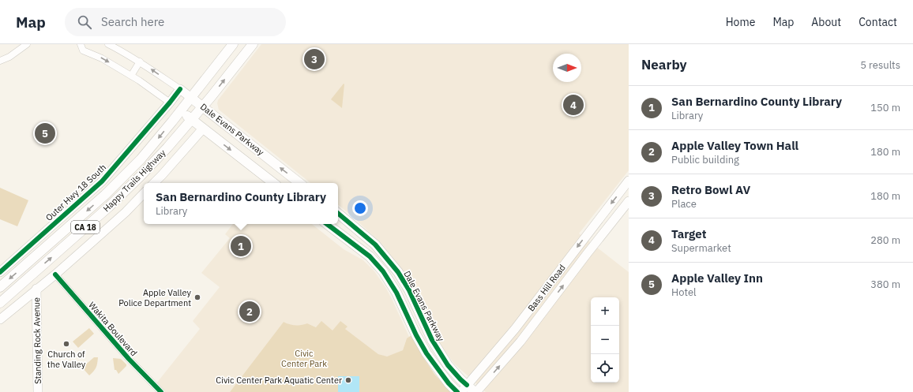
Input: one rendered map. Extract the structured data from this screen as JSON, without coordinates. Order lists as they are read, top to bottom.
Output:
{
  "streets": {
    "main road": ["Dale Evans Parkway", "Happy Trails Highway", "CA 18"],
    "street": [
      "Outer Hwy 18 South",
      "Bass Hill Road",
      "Wakita Boulevard",
      "Standing Rock Avenue"
    ]
  },
  "crossings": [
    ["Dale Evans Parkway", "Happy Trails Highway"],
    ["Dale Evans Parkway", "Bass Hill Road"]
  ],
  "parks": ["Civic Center Park"],
  "places": ["Apple Valley Police Department", "Church of the Valley", "Civic Center Park Aquatic Center"],
  "north": "right",
  "page": {
    "header": "Map",
    "search": "Search here",
    "nav": [
      "Home",
      "Map",
      "About",
      "Contact"
    ],
    "heading": ["Nearby", "5 results"],
    "pins": [
      "3",
      "4",
      "5",
      "1",
      "2"
    ],
    "list": [
      {
        "mark": "1",
        "name": "San Bernardino County Library",
        "note": "Library",
        "value": "150 m"
      },
      {
        "mark": "2",
        "name": "Apple Valley Town Hall",
        "note": "Public building",
        "value": "180 m"
      },
      {
        "mark": "3",
        "name": "Retro Bowl AV",
        "note": "Place",
        "value": "180 m"
      },
      {
        "mark": "4",
        "name": "Target",
        "note": "Supermarket",
        "value": "280 m"
      },
      {
        "mark": "5",
        "name": "Apple Valley Inn",
        "note": "Hotel",
        "value": "380 m"
      }
    ],
    "popup": ["San Bernardino County Library", "Library"],
    "map_buttons": ["+", "−"]
  }
}
